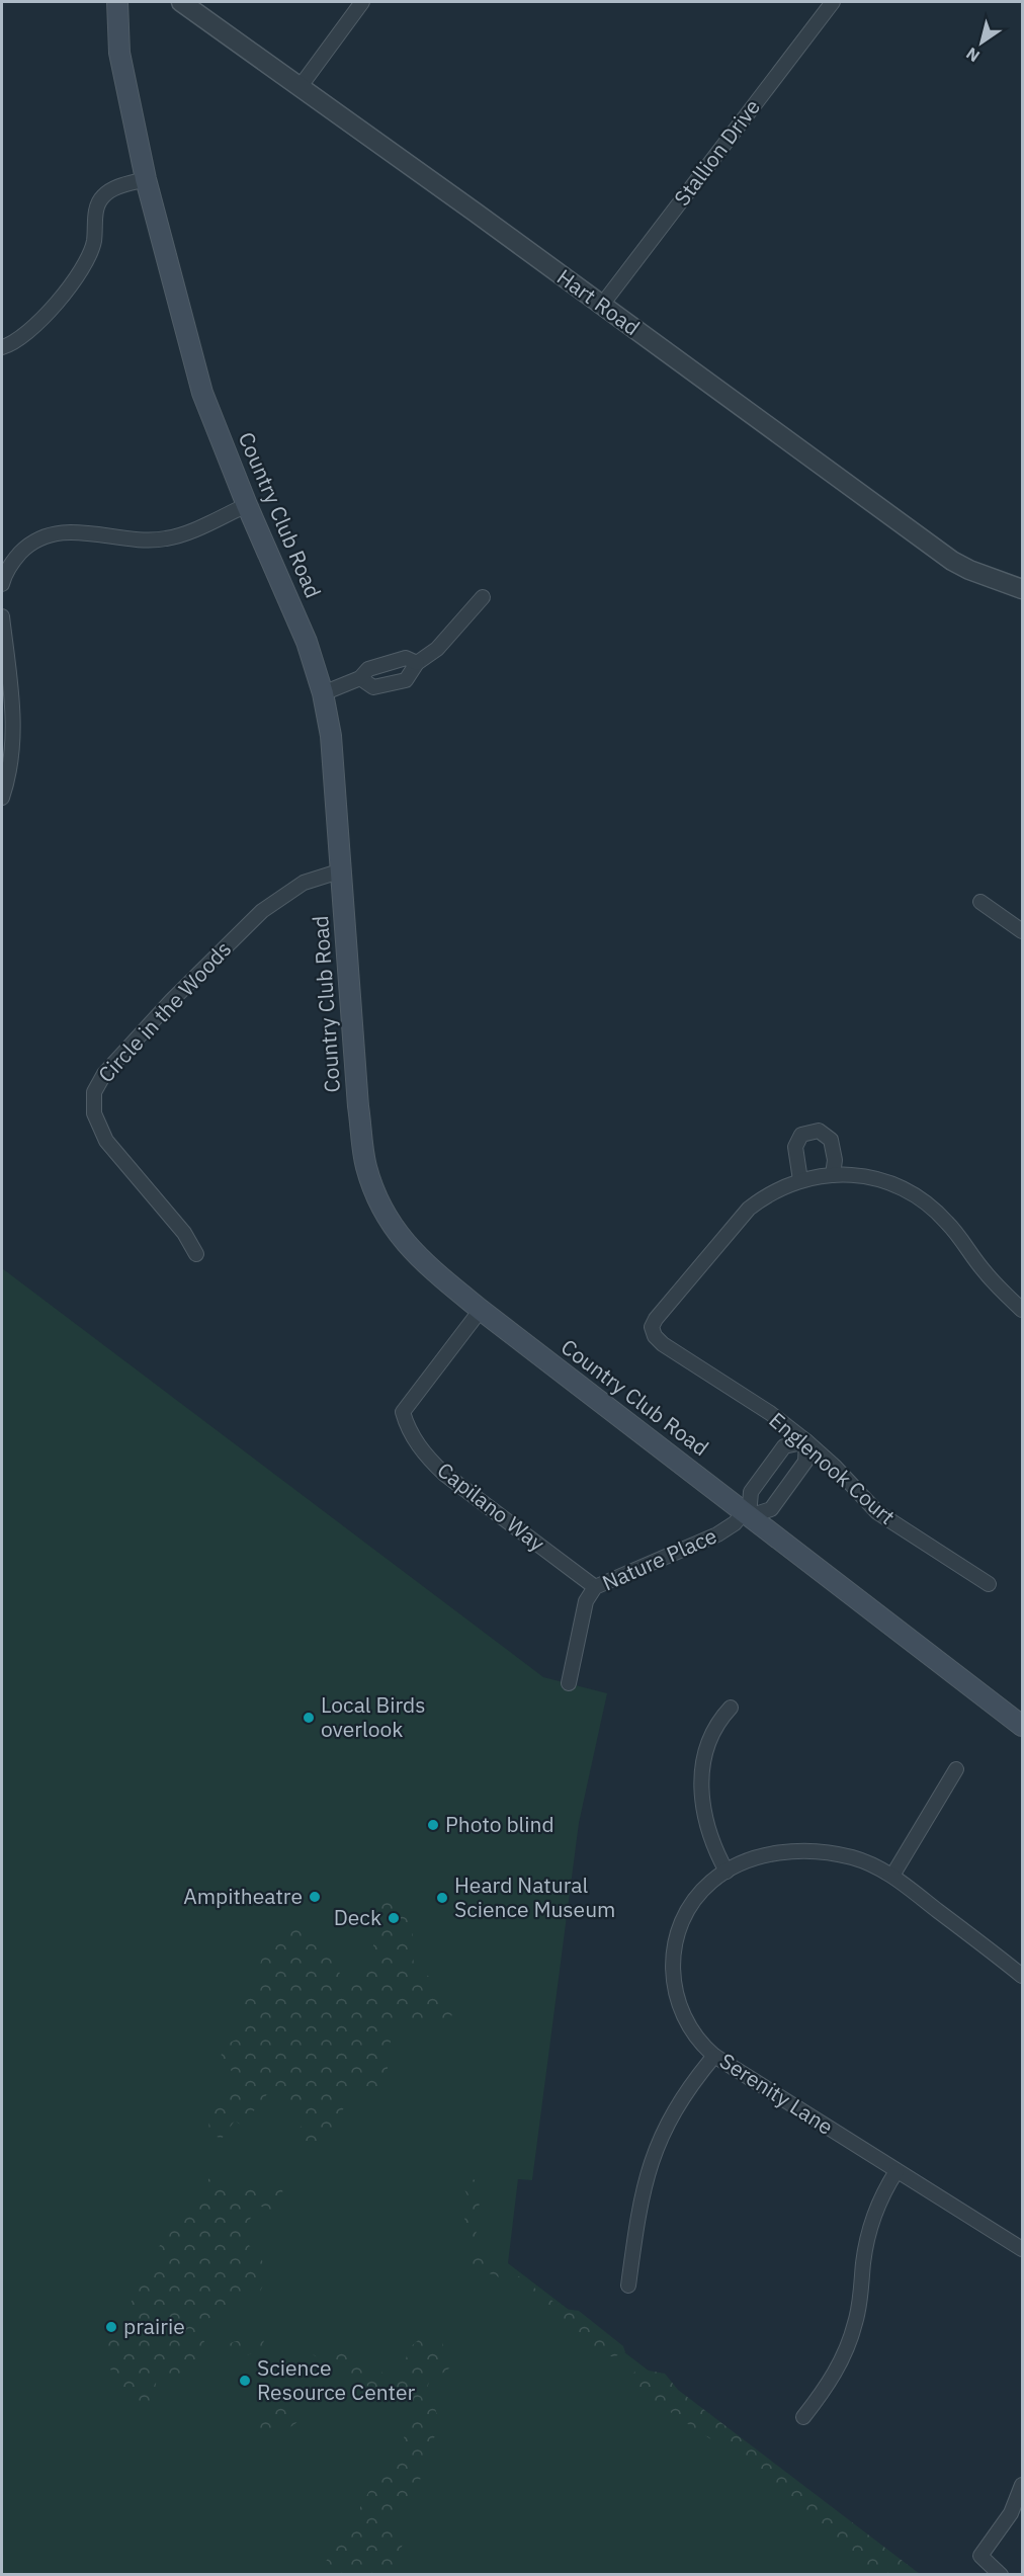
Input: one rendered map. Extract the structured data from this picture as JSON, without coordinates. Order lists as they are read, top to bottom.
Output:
{
  "streets": {
    "main road": ["Country Club Road"],
    "street": [
      "Stallion Drive",
      "Hart Road",
      "Circle in the Woods",
      "Englenook Court",
      "Capilano Way",
      "Nature Place",
      "Serenity Lane"
    ]
  },
  "crossings": [
    ["Stallion Drive", "Hart Road"],
    ["Country Club Road", "Circle in the Woods"],
    ["Country Club Road", "Capilano Way"],
    ["Country Club Road", "Nature Place"],
    ["Englenook Court", "Nature Place"],
    ["Capilano Way", "Nature Place"]
  ],
  "places": [
    "Local Birds overlook",
    "Photo blind",
    "Ampitheatre",
    "Heard Natural Science Museum",
    "Deck",
    "prairie",
    "Science Resource Center"
  ],
  "north": "bottom left"
}
